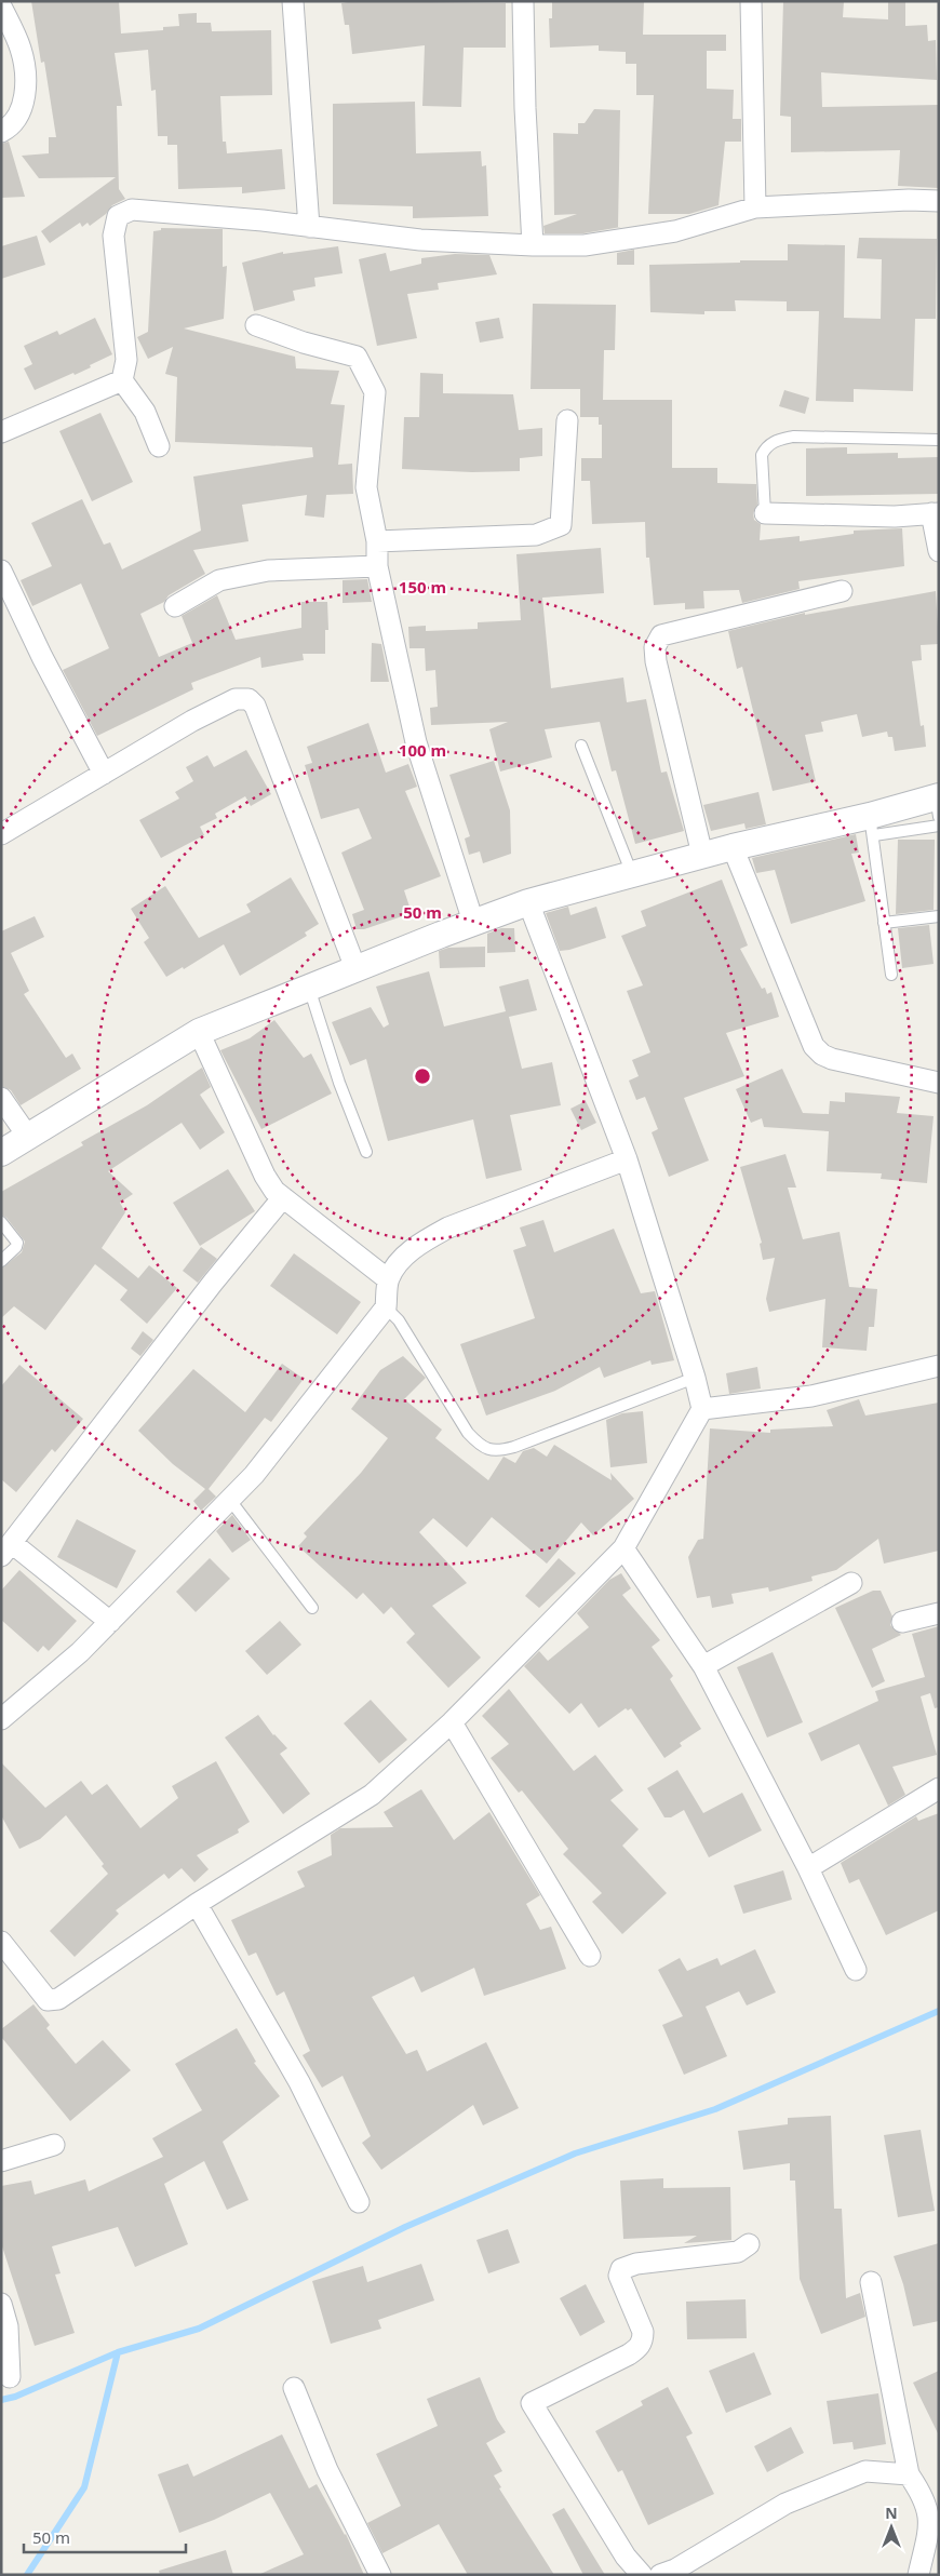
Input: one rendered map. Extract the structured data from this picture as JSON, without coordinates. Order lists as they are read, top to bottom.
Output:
{
  "scale_bar": "50 m",
  "north": "top",
  "rings": ["150 m", "100 m", "50 m"]
}
